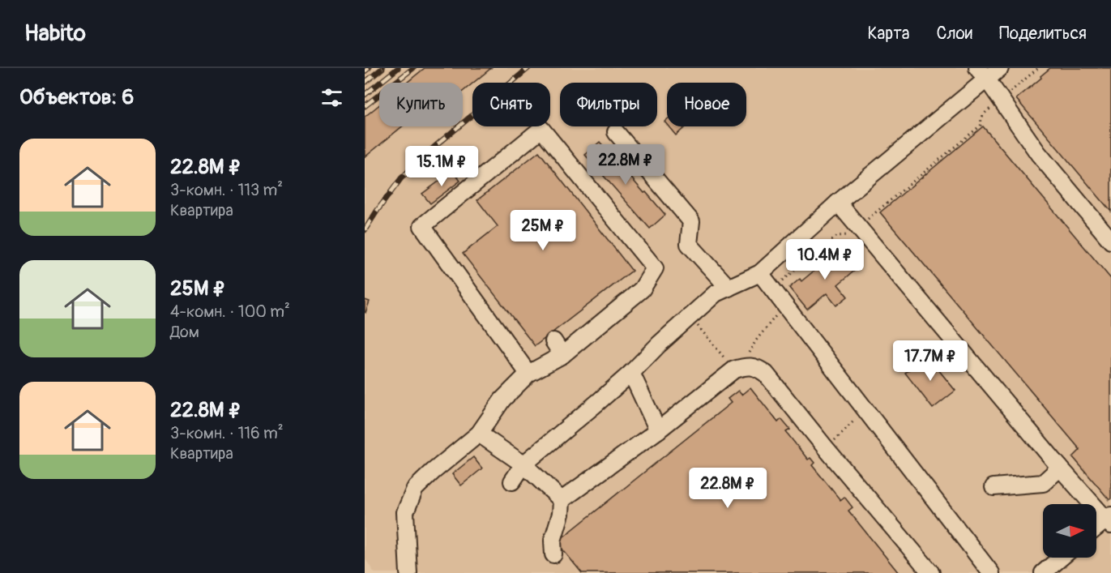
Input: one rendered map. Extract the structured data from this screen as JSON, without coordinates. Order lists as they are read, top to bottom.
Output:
{
  "north": "right",
  "page": {
    "header": "Habito",
    "nav": ["Карта", "Слои", "Поделиться"],
    "heading": "Объектов: 6",
    "chip": [
      "Купить",
      "Снять",
      "Фильтры",
      "Новое"
    ],
    "list": [
      {
        "name": "22.8M ₽",
        "note": "3-комн. · 113 m² · Квартира"
      },
      {
        "name": "25M ₽",
        "note": "4-комн. · 100 m² · Дом"
      },
      {
        "name": "22.8M ₽",
        "note": "3-комн. · 116 m² · Квартира"
      }
    ],
    "price": [
      "22.8M ₽",
      "15.1M ₽",
      "25M ₽",
      "10.4M ₽",
      "17.7M ₽",
      "22.8M ₽"
    ]
  }
}
